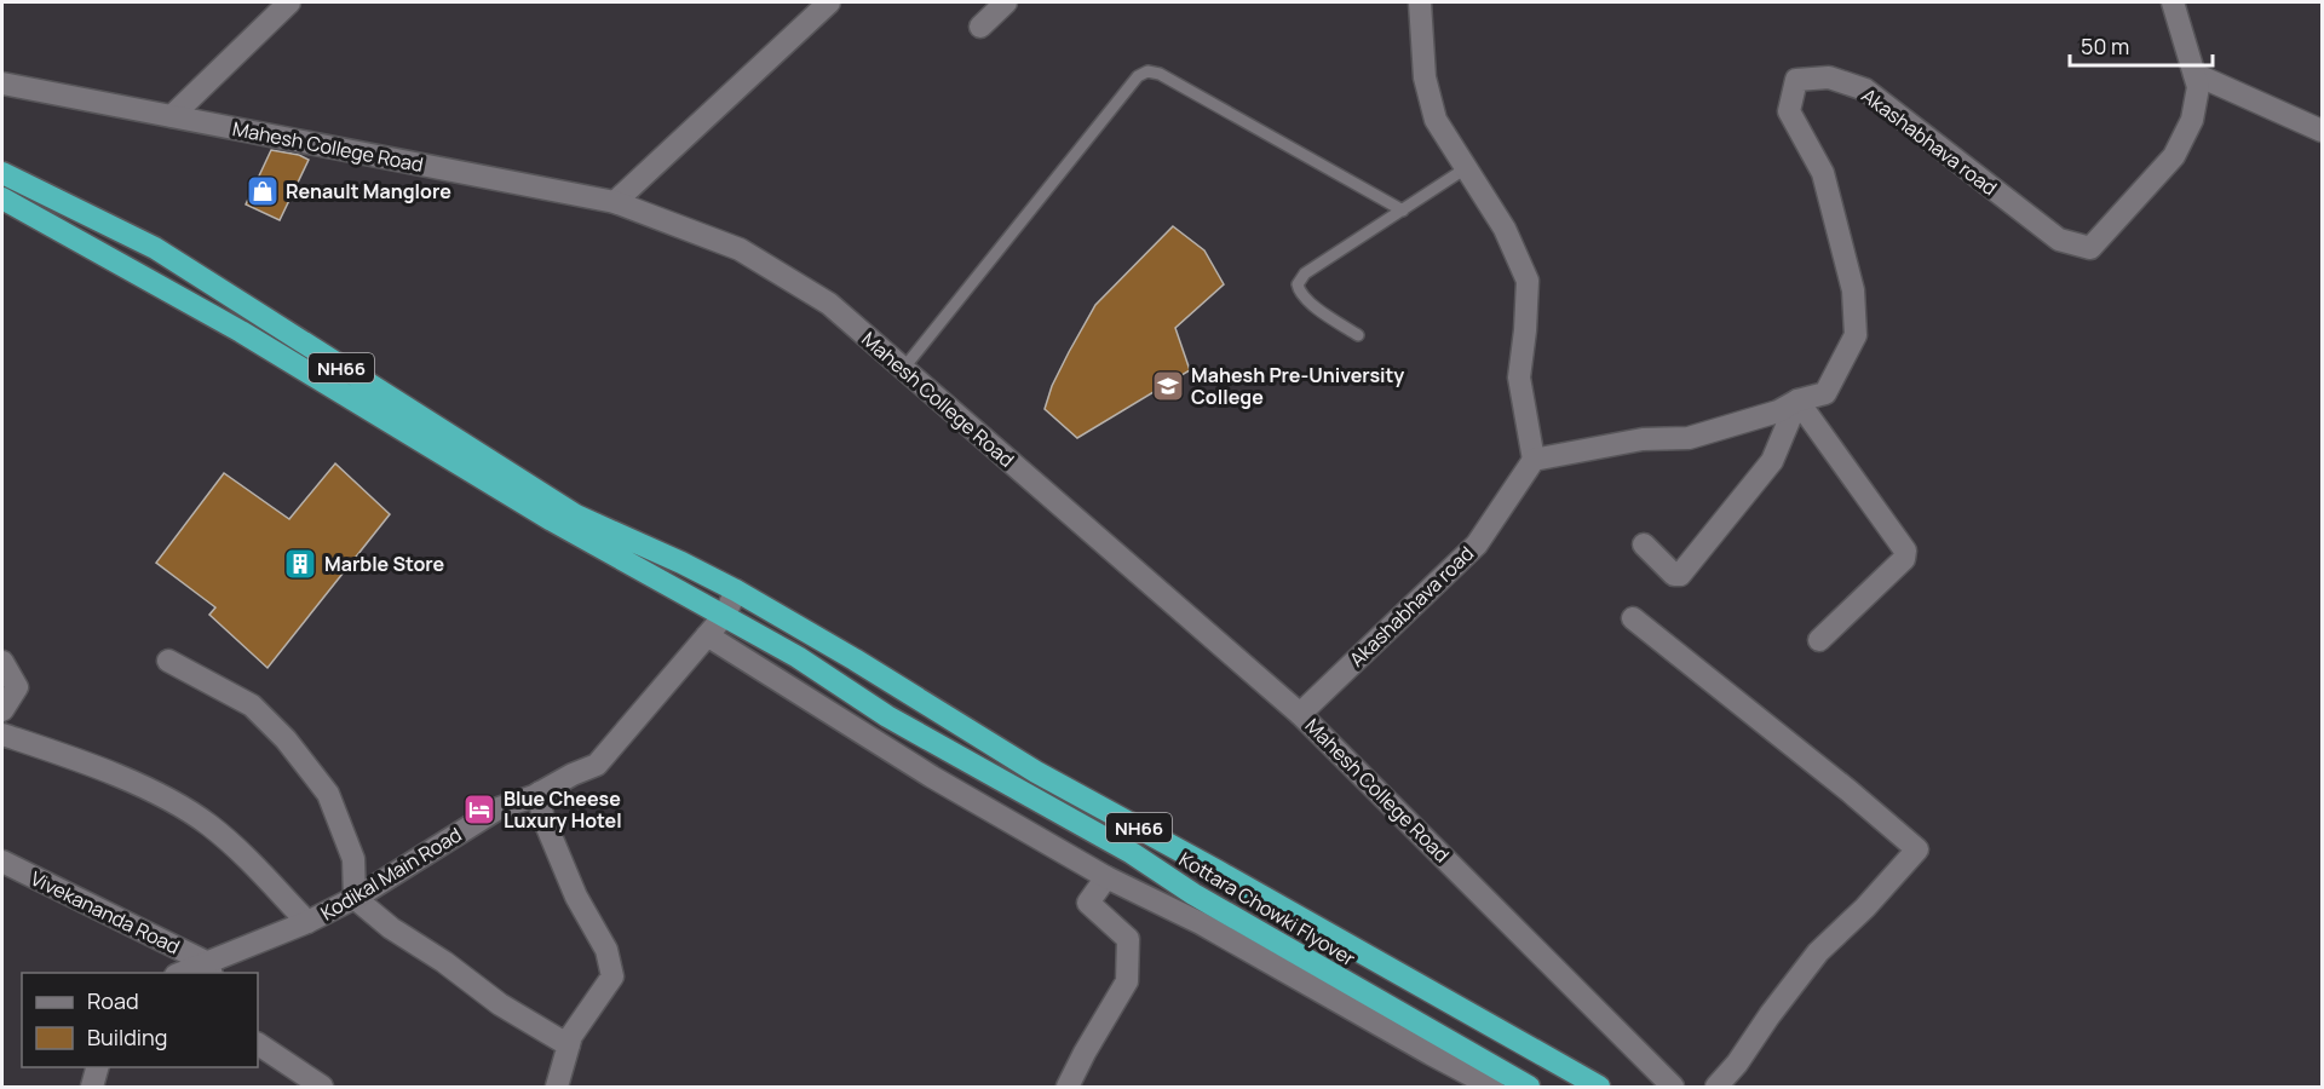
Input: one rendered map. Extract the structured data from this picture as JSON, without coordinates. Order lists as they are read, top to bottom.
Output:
{
  "streets": {
    "highway": ["NH66", "Kottara Chowki Flyover"],
    "street": [
      "Akashabhava road",
      "Mahesh College Road",
      "Kodikal Main Road",
      "Vivekananda Road"
    ]
  },
  "crossings": [
    ["Akashabhava road", "Mahesh College Road"],
    ["NH66", "Kodikal Main Road"],
    ["NH66", "Kottara Chowki Flyover"],
    ["Kodikal Main Road", "Kottara Chowki Flyover"],
    ["Kodikal Main Road", "Vivekananda Road"]
  ],
  "places": {
    "shop": ["Renault Manglore"],
    "school or university": ["Mahesh Pre-University College"],
    "building": ["Marble Store"],
    "hotel": ["Blue Cheese Luxury Hotel"]
  },
  "legend": ["Road", "Building"],
  "scale_bar": "50 m"
}
